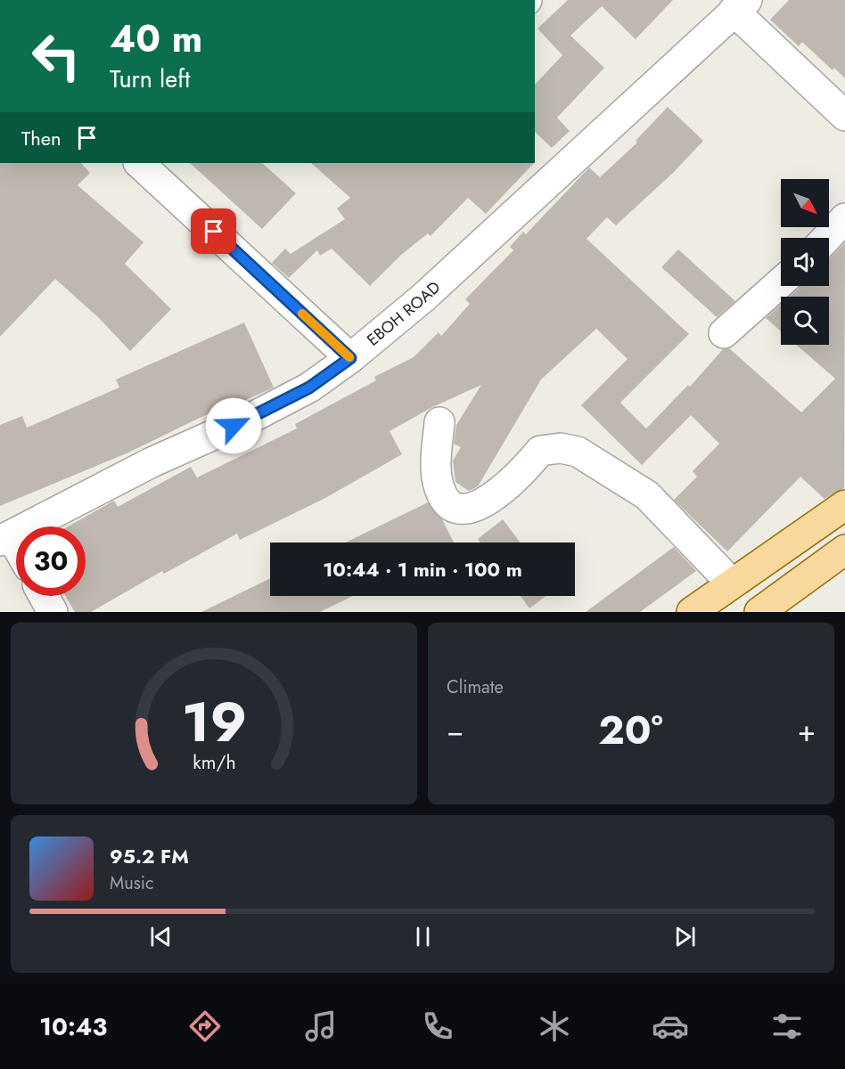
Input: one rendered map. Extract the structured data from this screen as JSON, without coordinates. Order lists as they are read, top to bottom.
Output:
{
  "streets": {
    "street": ["EBOH ROAD"]
  },
  "north": "bottom right",
  "page": {
    "turn": ["40 m", "Turn left"],
    "then": "Then",
    "limit": "30",
    "trip": "10:44 · 1 min · 100 m",
    "tile": "Climate",
    "heat": ["−", "20°", "+"],
    "song": ["95.2 FM", "Music"],
    "tabs": "10:43",
    "gauge": ["19", "km/h"]
  }
}
